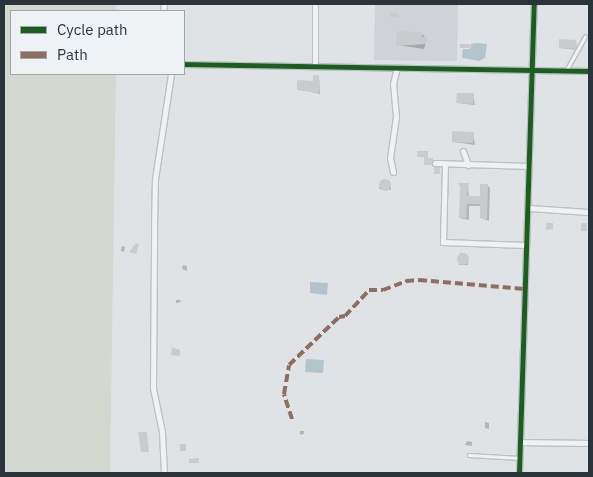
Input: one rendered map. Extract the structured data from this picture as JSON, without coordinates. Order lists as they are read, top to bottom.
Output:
{
  "legend": ["Cycle path", "Path"]
}
